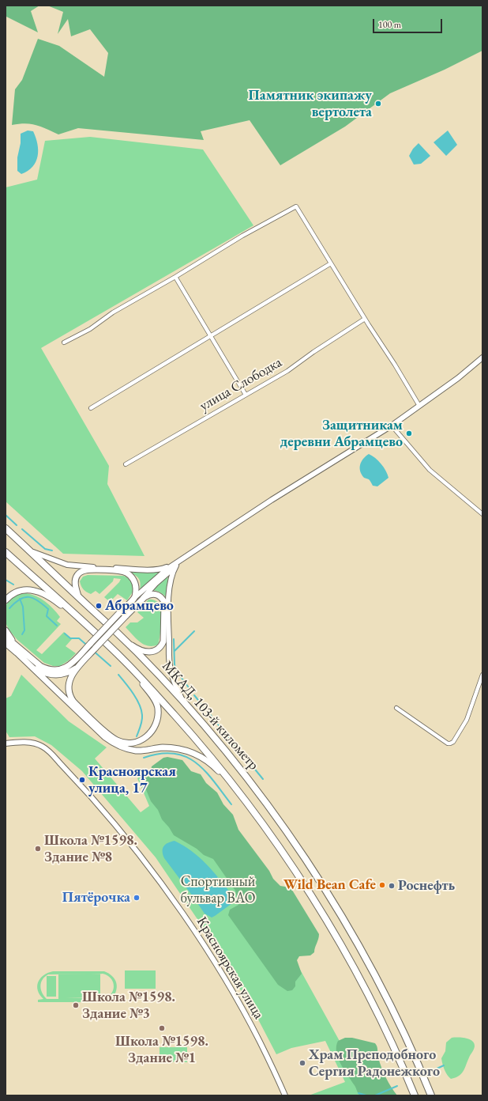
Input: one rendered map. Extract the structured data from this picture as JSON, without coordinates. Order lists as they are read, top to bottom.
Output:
{
  "streets": {
    "highway": ["МКАД, 103-й километр"],
    "street": ["улица Слободка", "Красноярская улица"]
  },
  "parks": ["Спортивный бульвар ВАО"],
  "places": [
    "Памятник экипажу вертолета",
    "Защитникам деревни Абрамцево",
    "Абрамцево",
    "Красноярская улица, 17",
    "Школа №1598. Здание №8",
    "Wild Bean Cafe",
    "Роснефть",
    "Пятёрочка",
    "Школа №1598. Здание №3",
    "Школа №1598. Здание №1",
    "Храм Преподобного Сергия Радонежкого"
  ],
  "scale_bar": "100 m"
}
